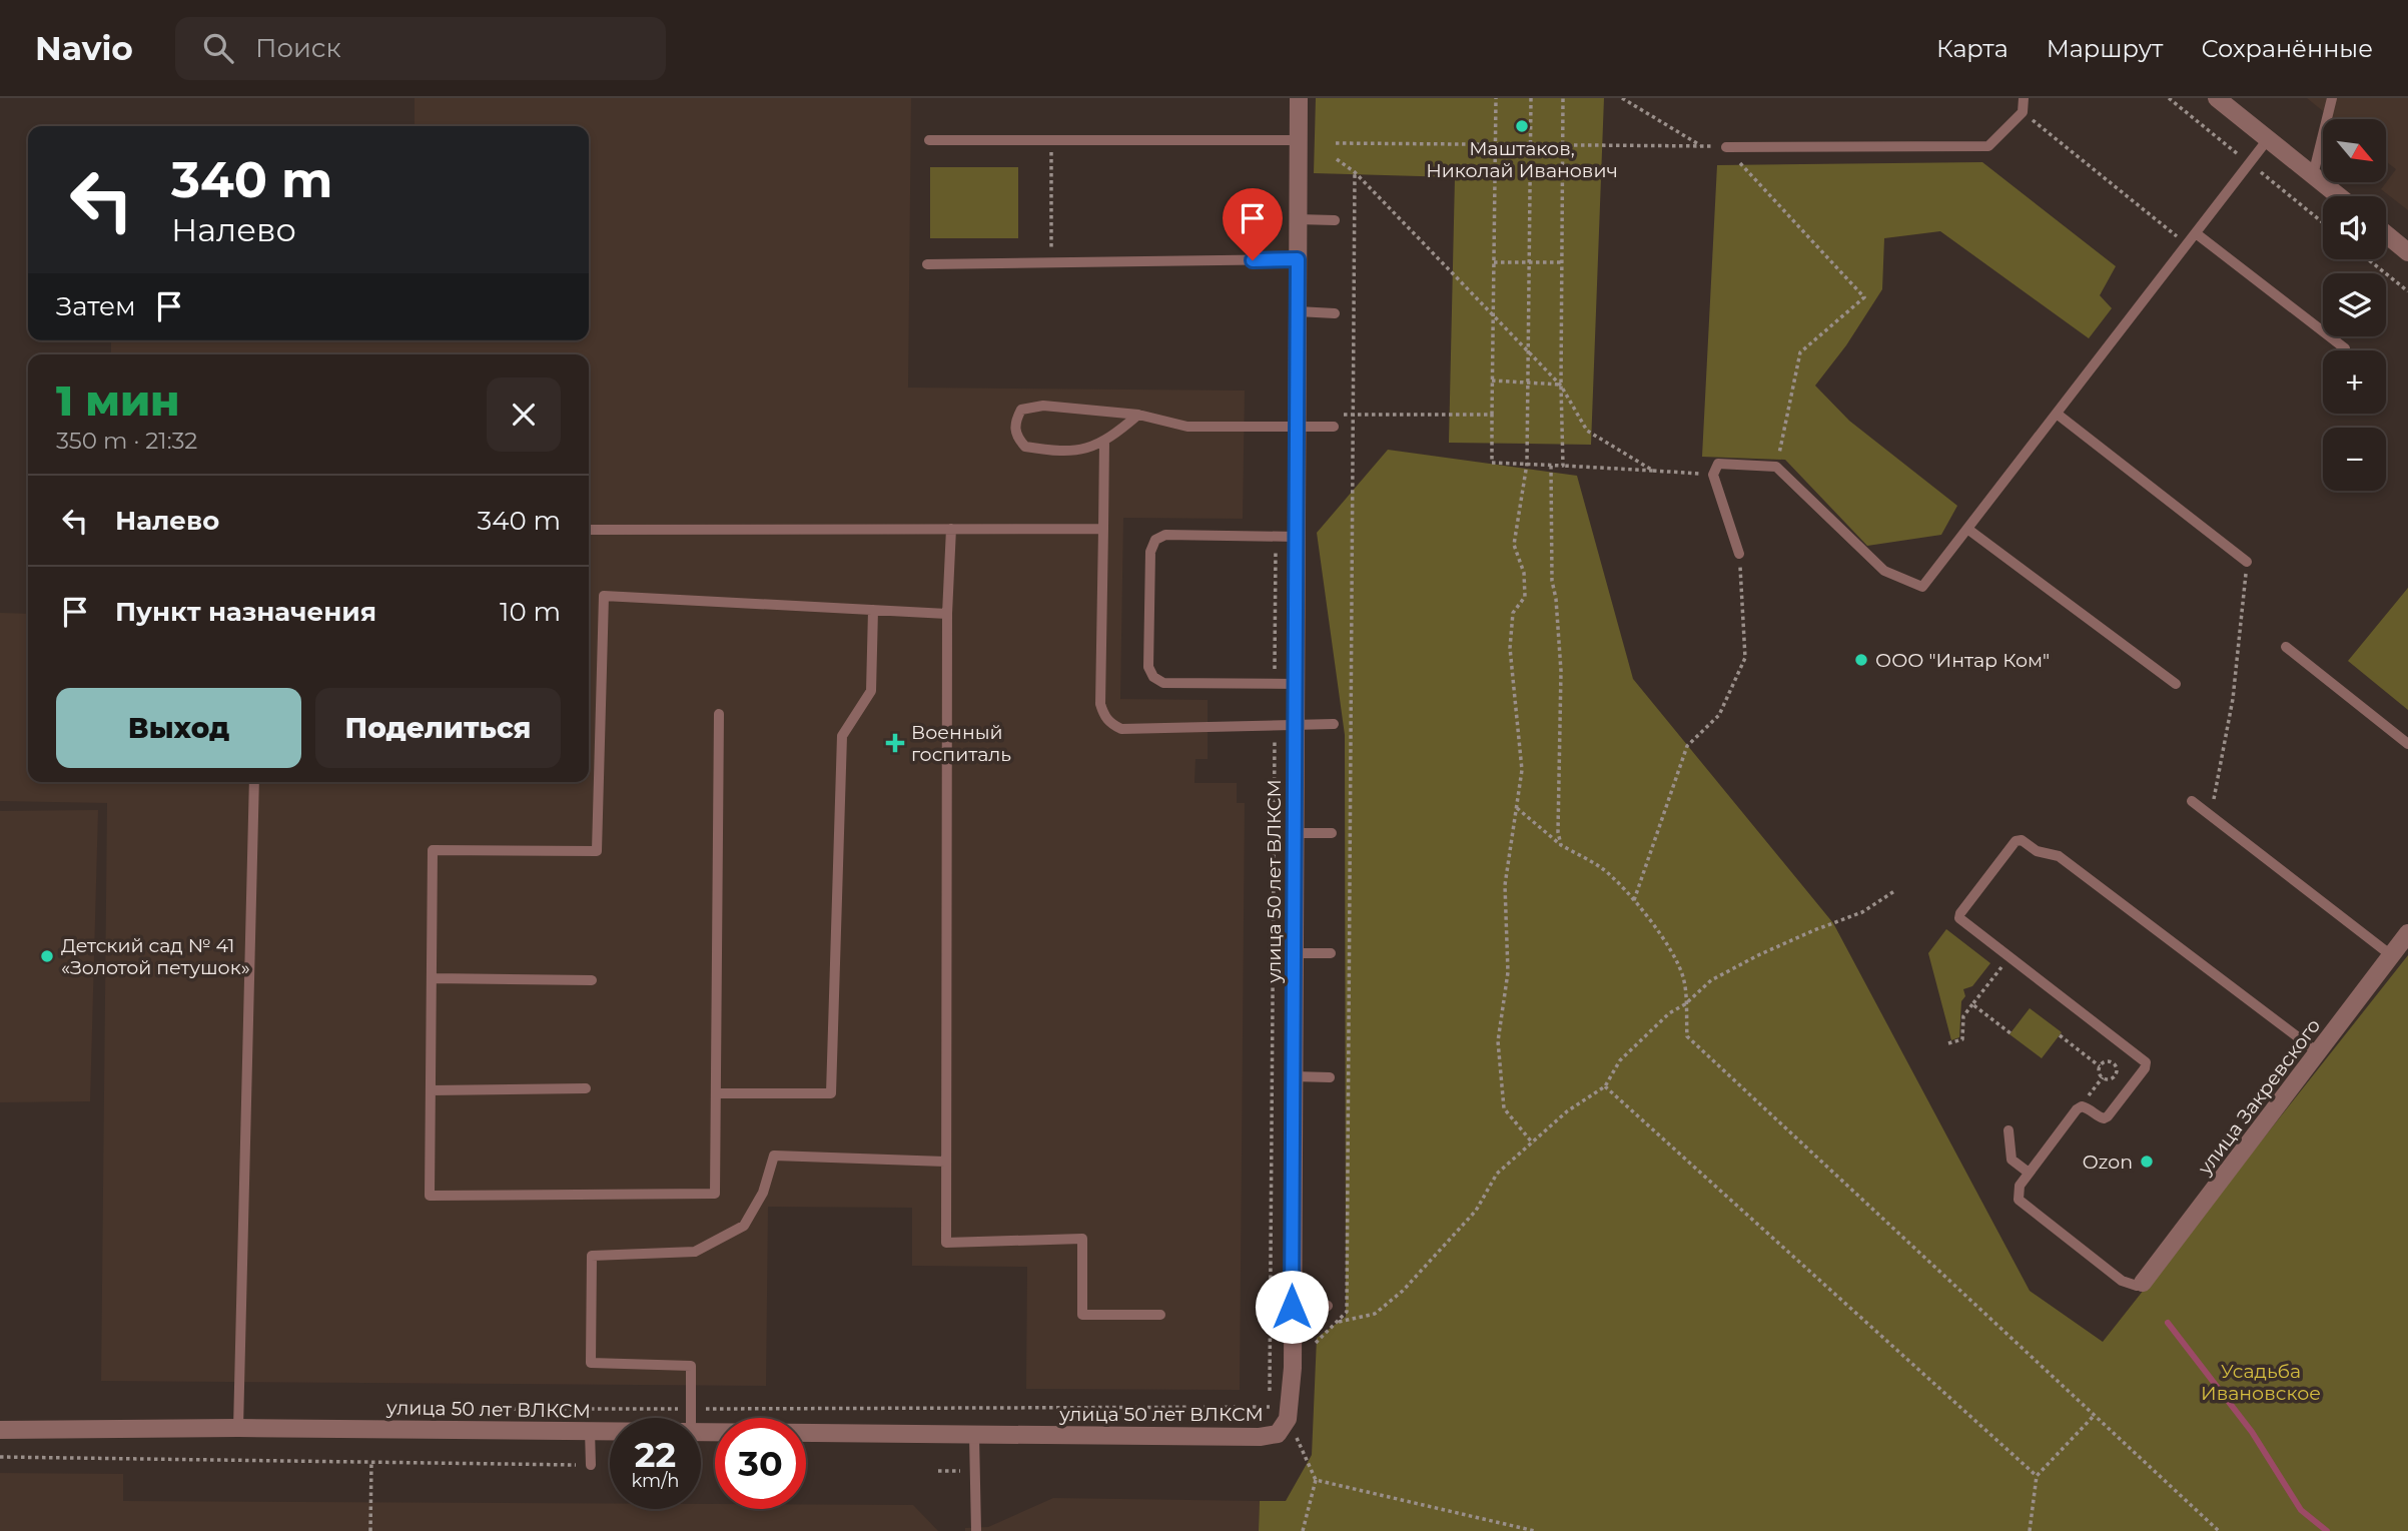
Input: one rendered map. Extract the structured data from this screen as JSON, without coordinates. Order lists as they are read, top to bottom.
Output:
{
  "streets": {
    "street": ["улица 50 лет ВЛКСМ", "улица Закревского"]
  },
  "parks": ["Усадьба Ивановское"],
  "places": {
    "other": [
      "Маштаков, Николай Иванович",
      "ООО \"Интар Ком\"",
      "Детский сад № 41 «Золотой петушок»",
      "Ozon"
    ],
    "health": ["Военный госпиталь"]
  },
  "north": "bottom right",
  "page": {
    "header": "Navio",
    "search": "Поиск",
    "nav": ["Карта", "Маршрут", "Сохранённые"],
    "map_buttons": ["+", "−"],
    "turn": ["340 m", "Налево"],
    "then": "Затем",
    "heading": ["1 мин", "350 m · 21:32"],
    "list": [
      {
        "name": "Налево",
        "value": "340 m"
      },
      {
        "name": "Пункт назначения",
        "value": "10 m"
      }
    ],
    "buttons": ["Выход", "Поделиться"],
    "speed": "22 km/h",
    "limit": "30"
  }
}
